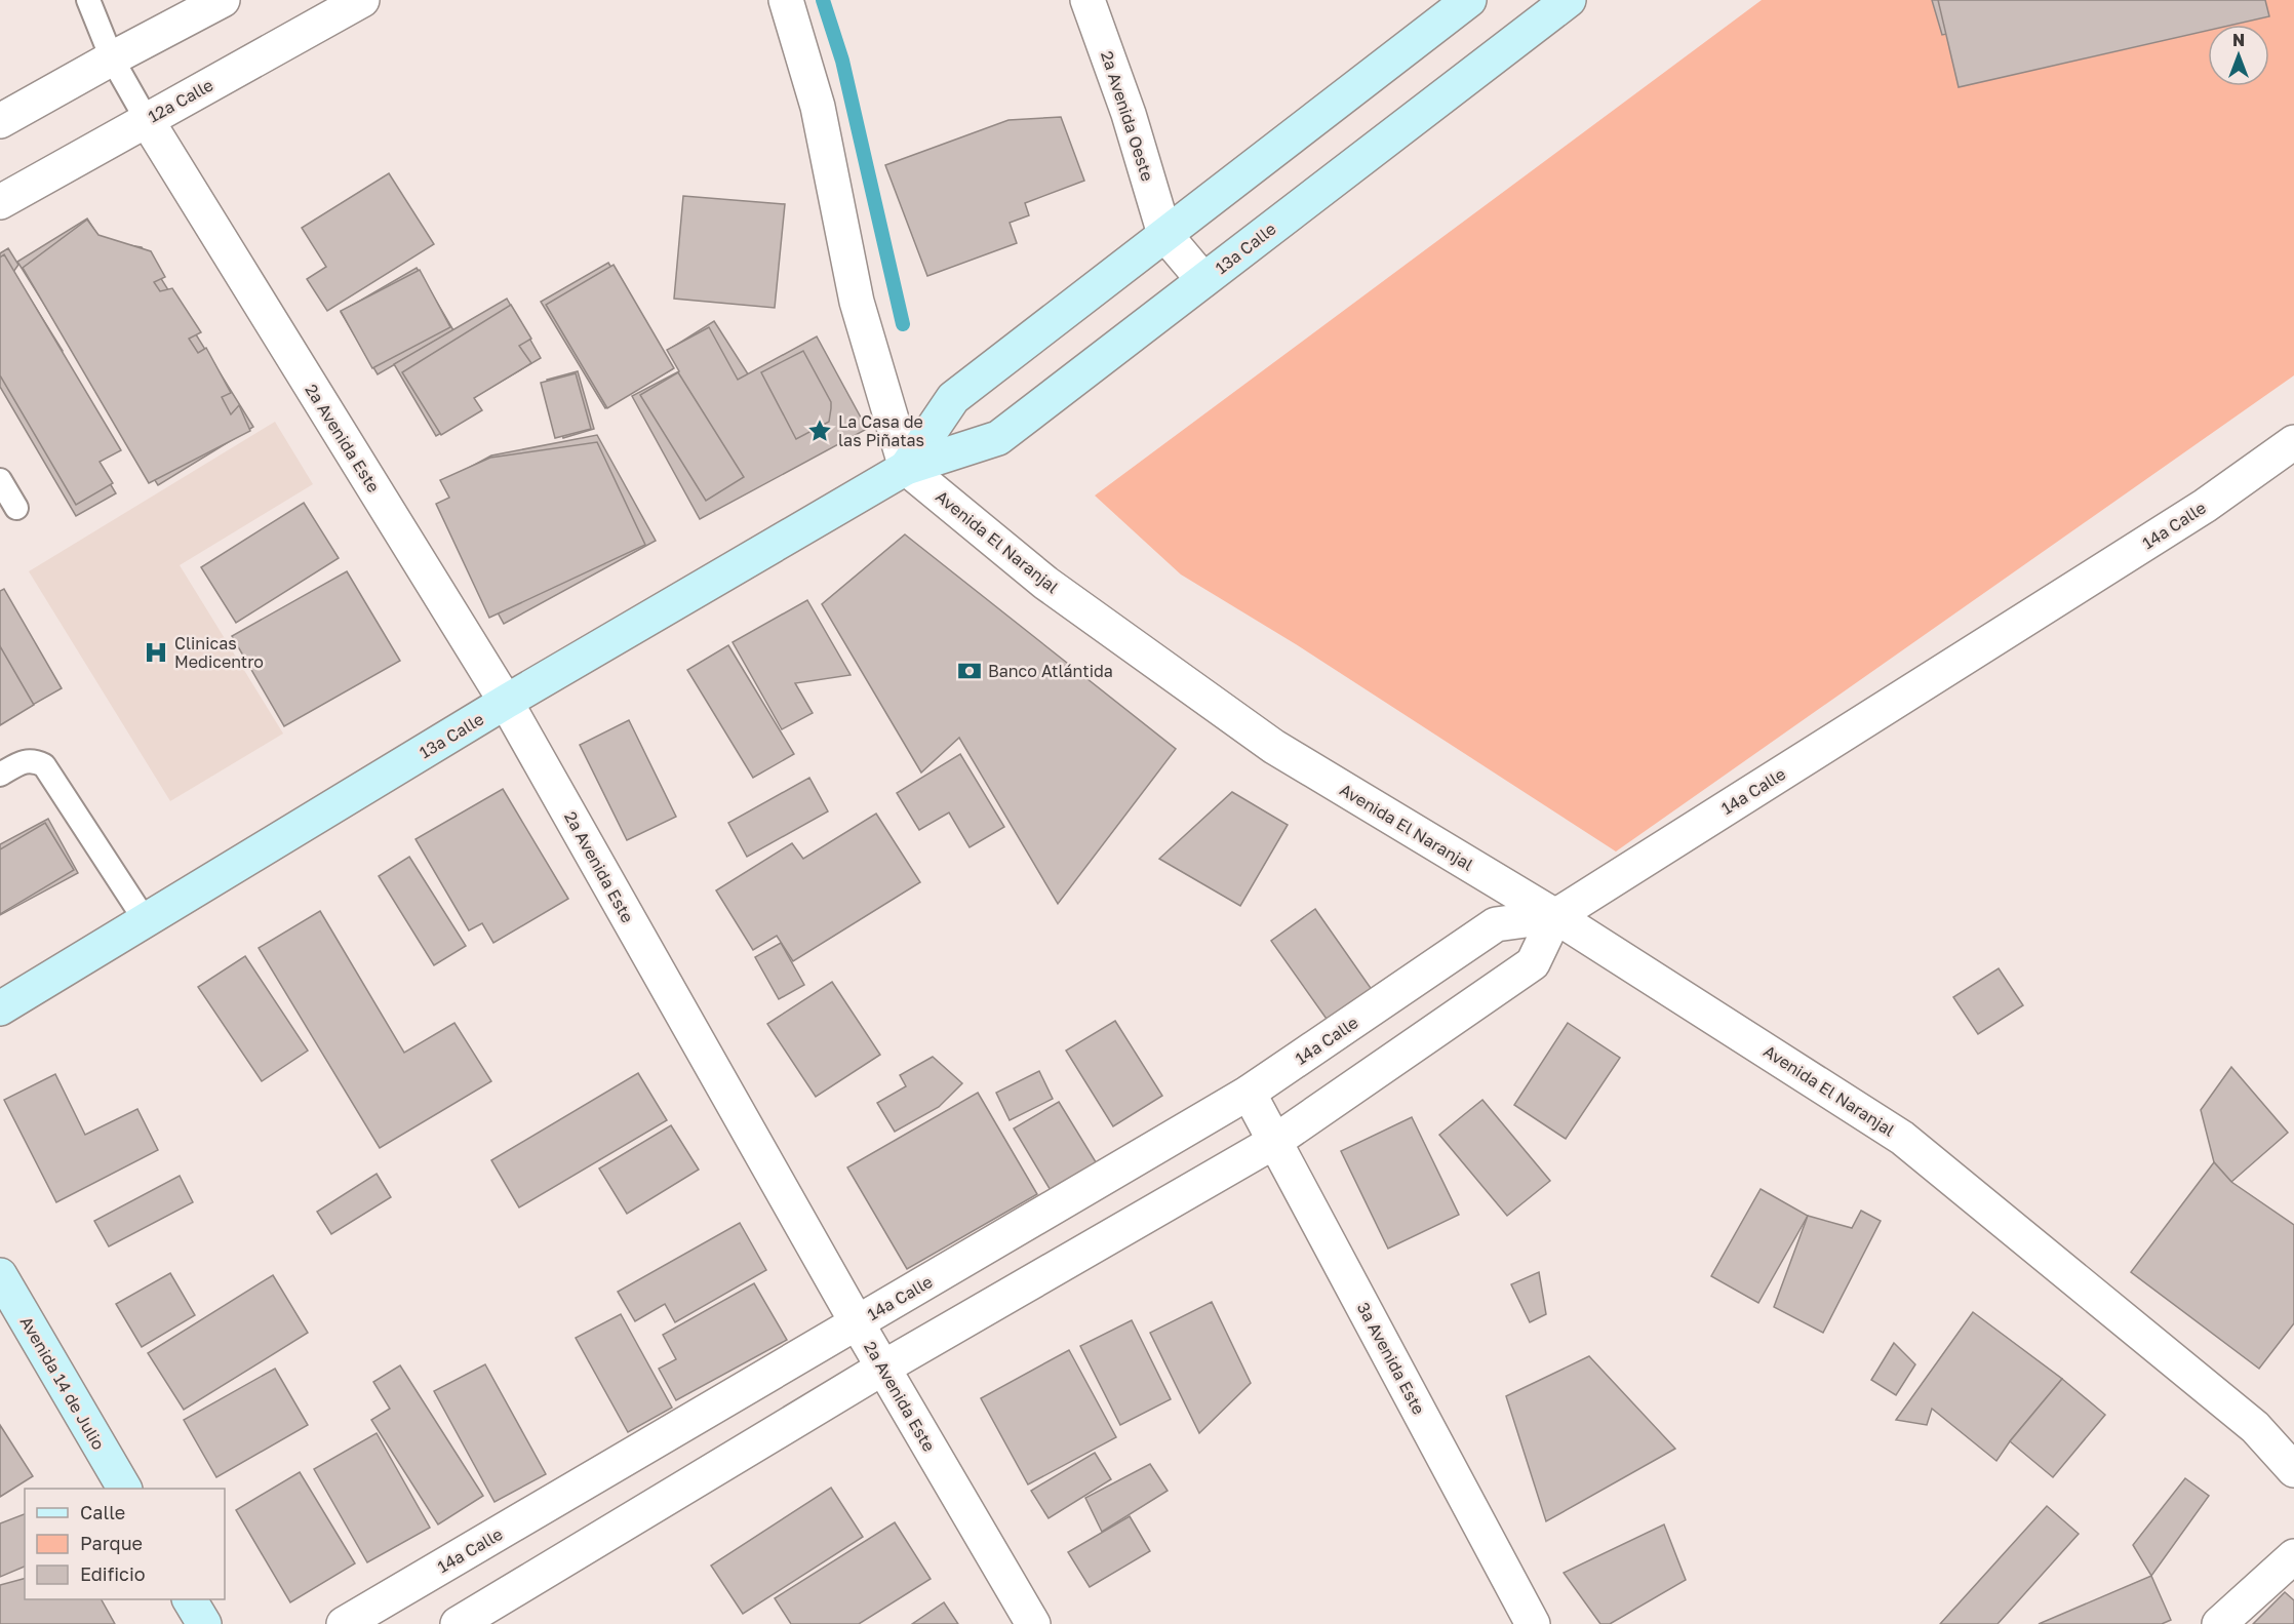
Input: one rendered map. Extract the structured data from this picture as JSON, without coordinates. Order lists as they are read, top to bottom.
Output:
{
  "streets": {
    "street": [
      "12a Calle",
      "2a Avenida Oeste",
      "13a Calle",
      "2a Avenida Este",
      "14a Calle",
      "Avenida El Naranjal",
      "3a Avenida Este",
      "Avenida 14 de Julio"
    ]
  },
  "crossings": [
    ["12a Calle", "2a Avenida Este"],
    ["2a Avenida Oeste", "13a Calle"],
    ["13a Calle", "2a Avenida Este"],
    ["13a Calle", "Avenida El Naranjal"],
    ["2a Avenida Este", "14a Calle"],
    ["14a Calle", "Avenida El Naranjal"],
    ["14a Calle", "3a Avenida Este"]
  ],
  "places": {
    "place": ["La Casa de las Piñatas"],
    "hospital": ["Clinicas Medicentro"],
    "bank": ["Banco Atlántida"]
  },
  "legend": ["Calle", "Parque", "Edificio"],
  "north": "top"
}
